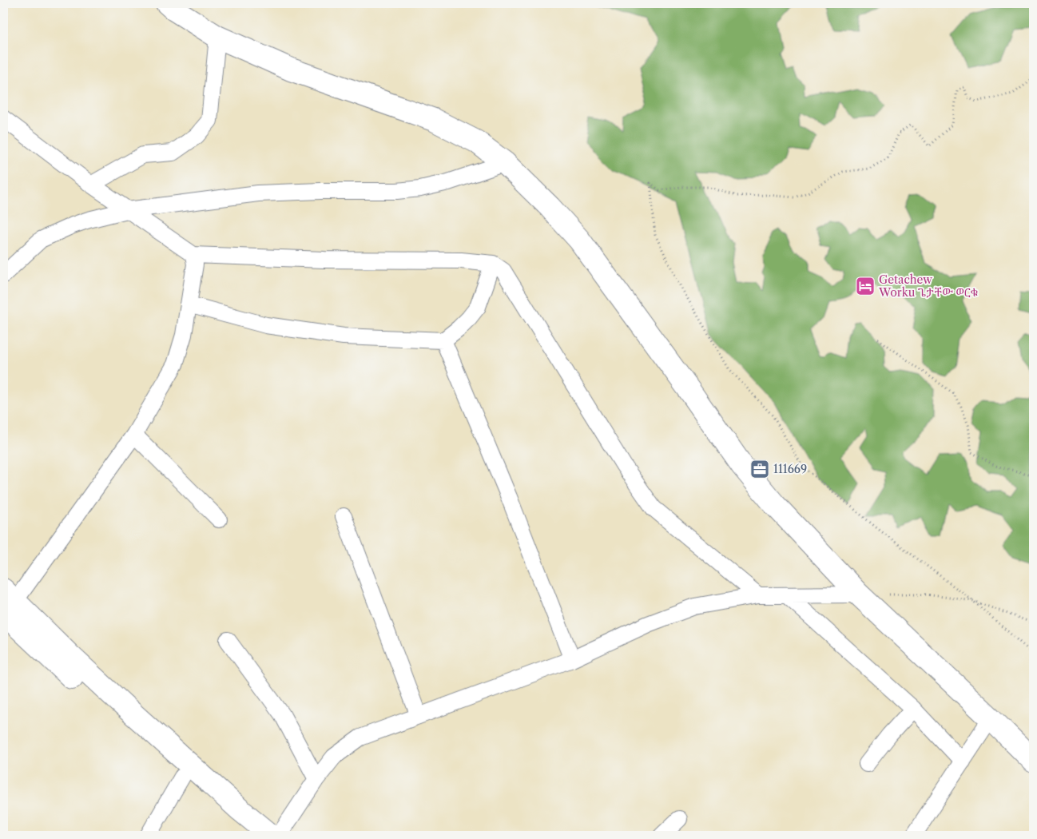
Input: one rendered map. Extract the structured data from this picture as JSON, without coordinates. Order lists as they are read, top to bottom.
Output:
{
  "places": {
    "hotel": ["Getachew Worku ጌታቸው ወርቁ"],
    "office": ["111669"]
  }
}
